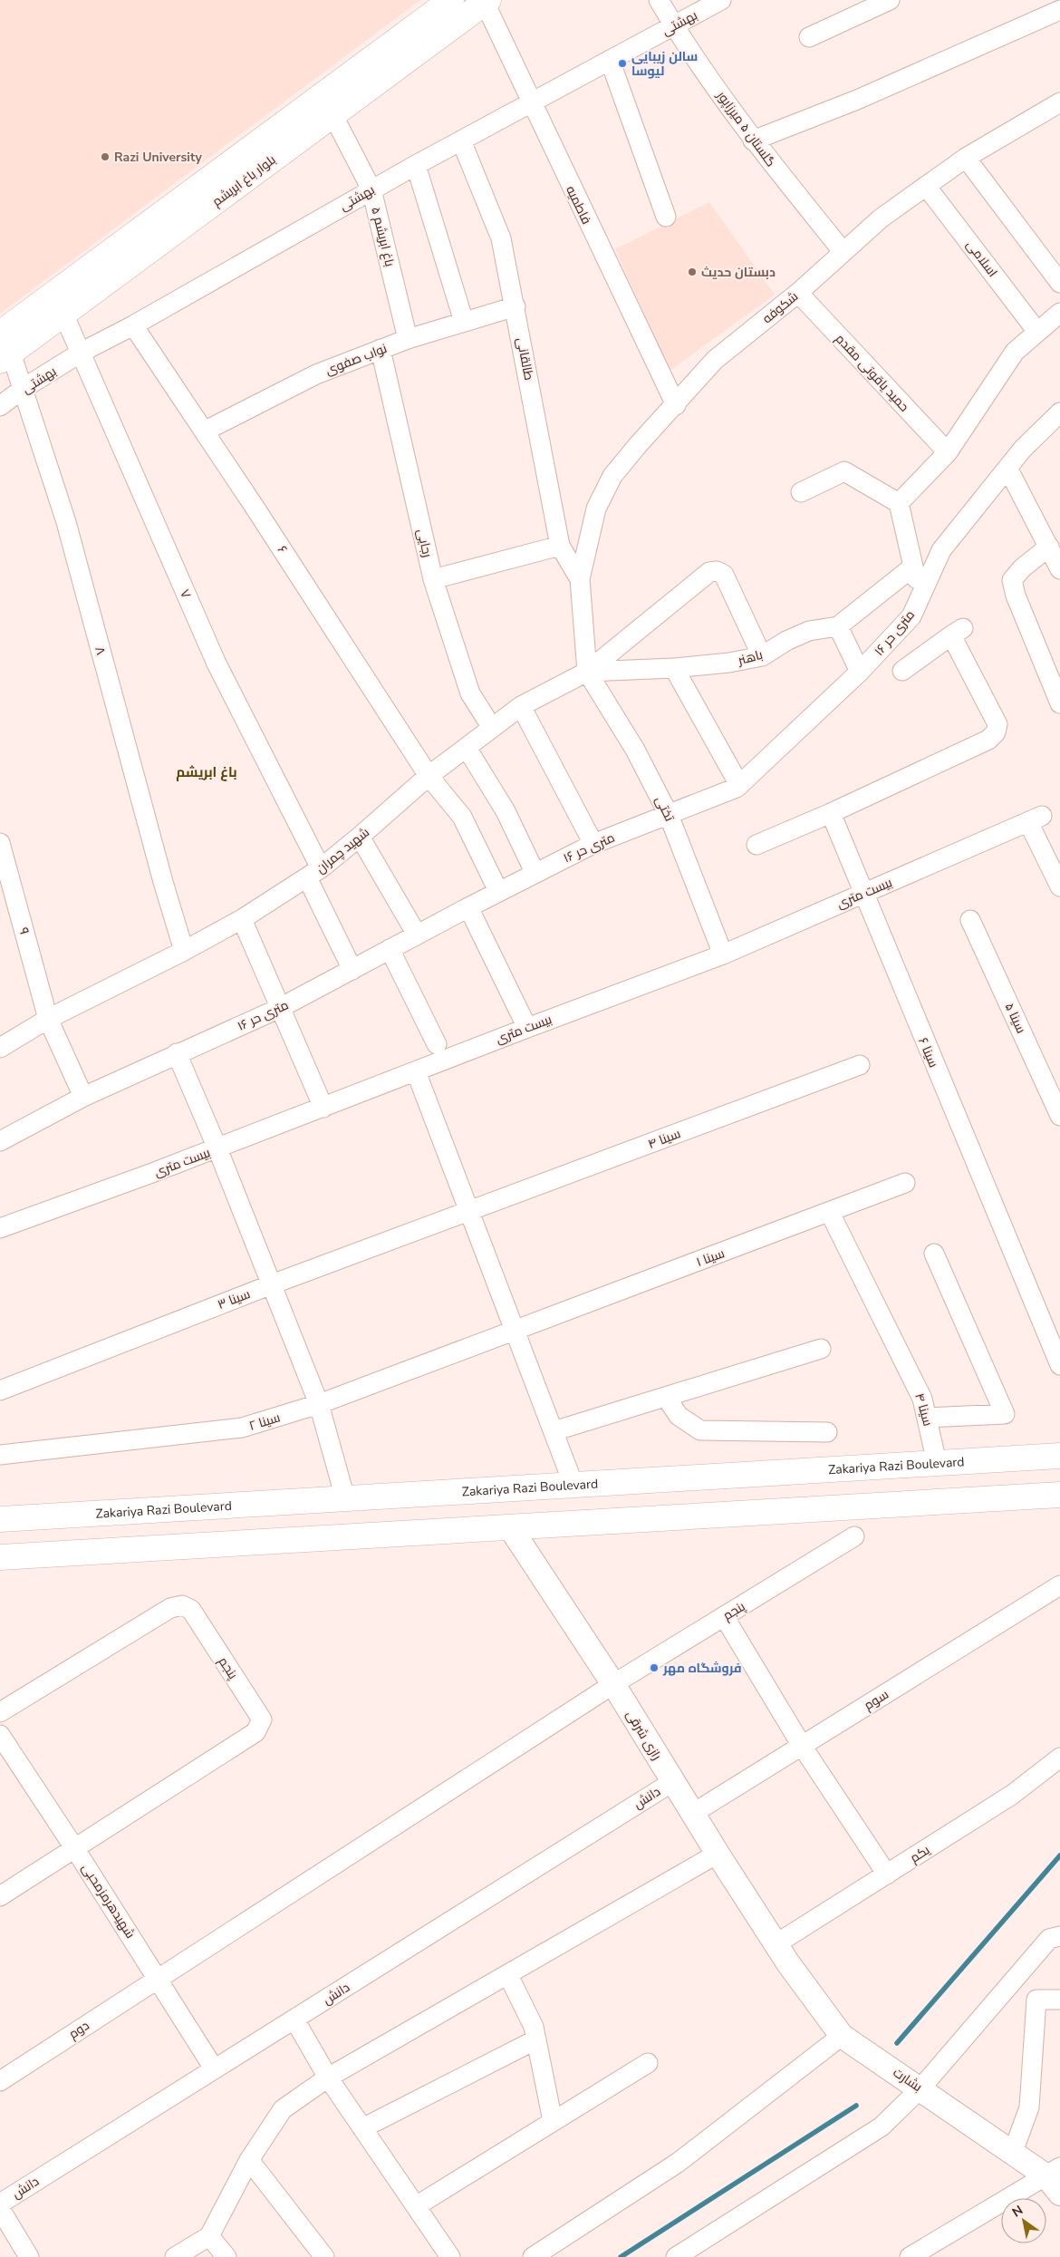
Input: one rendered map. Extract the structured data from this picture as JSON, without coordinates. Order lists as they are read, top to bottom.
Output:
{
  "streets": {
    "main road": ["بلوار باغ ابریشم", "Zakariya Razi Boulevard"],
    "street": [
      "بهشتی",
      "گلستان ۵ میرزاپور",
      "فاطمیه",
      "باغ ابریشم ۵",
      "اسلامی",
      "شکوفه",
      "نواب صفوی",
      "طالقانی",
      "حمید یاقوتی مقدم",
      "رجایی",
      "۶",
      "۷",
      "۱۶ متری حر",
      "۸",
      "باهنر",
      "تختی",
      "شهید چمران",
      "بیست متری",
      "۹",
      "سینا ۵",
      "سینا ۶",
      "سینا ۴",
      "۱ سینا",
      "سینا ۳",
      "سینا ۲",
      "پنجم",
      "سوم",
      "رازی شرقی",
      "دانش",
      "یکم",
      "شهیدهرمزمحبی",
      "دوم",
      "بشارت"
    ]
  },
  "crossings": [
    ["بهشتی", "گلستان ۵ میرزاپور"],
    ["بهشتی", "فاطمیه"],
    ["بهشتی", "باغ ابریشم ۵"],
    ["بهشتی", "طالقانی"],
    ["بهشتی", "۶"],
    ["بهشتی", "۷"],
    ["بهشتی", "۸"],
    ["گلستان ۵ میرزاپور", "شکوفه"],
    ["بلوار باغ ابریشم", "فاطمیه"],
    ["بلوار باغ ابریشم", "باغ ابریشم ۵"],
    ["بلوار باغ ابریشم", "۷"],
    ["بلوار باغ ابریشم", "۸"],
    ["فاطمیه", "شکوفه"],
    ["باغ ابریشم ۵", "نواب صفوی"],
    ["اسلامی", "شکوفه"],
    ["شکوفه", "طالقانی"],
    ["شکوفه", "حمید یاقوتی مقدم"],
    ["نواب صفوی", "طالقانی"],
    ["نواب صفوی", "رجایی"],
    ["نواب صفوی", "۶"],
    ["رجایی", "شهید چمران"],
    ["۶", "۱۶ متری حر"],
    ["۶", "شهید چمران"],
    ["۷", "۱۶ متری حر"],
    ["۷", "شهید چمران"],
    ["۱۶ متری حر", "تختی"],
    ["۱۶ متری حر", "۹"],
    ["۸", "شهید چمران"],
    ["باهنر", "تختی"],
    ["باهنر", "شهید چمران"],
    ["تختی", "شهید چمران"],
    ["تختی", "بیست متری"],
    ["شهید چمران", "۹"],
    ["بیست متری", "سینا ۶"],
    ["سینا ۴", "۱ سینا"],
    ["سینا ۴", "سینا ۳"],
    ["سینا ۴", "Zakariya Razi Boulevard"],
    ["۱ سینا", "سینا ۲"],
    ["پنجم", "رازی شرقی"],
    ["پنجم", "شهیدهرمزمحبی"],
    ["پنجم", "دوم"],
    ["سوم", "رازی شرقی"],
    ["رازی شرقی", "دانش"],
    ["رازی شرقی", "یکم"],
    ["رازی شرقی", "بشارت"],
    ["دانش", "شهیدهرمزمحبی"],
    ["یکم", "بشارت"],
    ["شهیدهرمزمحبی", "دوم"]
  ],
  "districts": ["باغ ابریشم"],
  "places": [
    "سالن زیبایی لیوسا",
    "Razi University",
    "دبستان حدیث",
    "فروشگاه مهر"
  ],
  "north": "top left"
}
